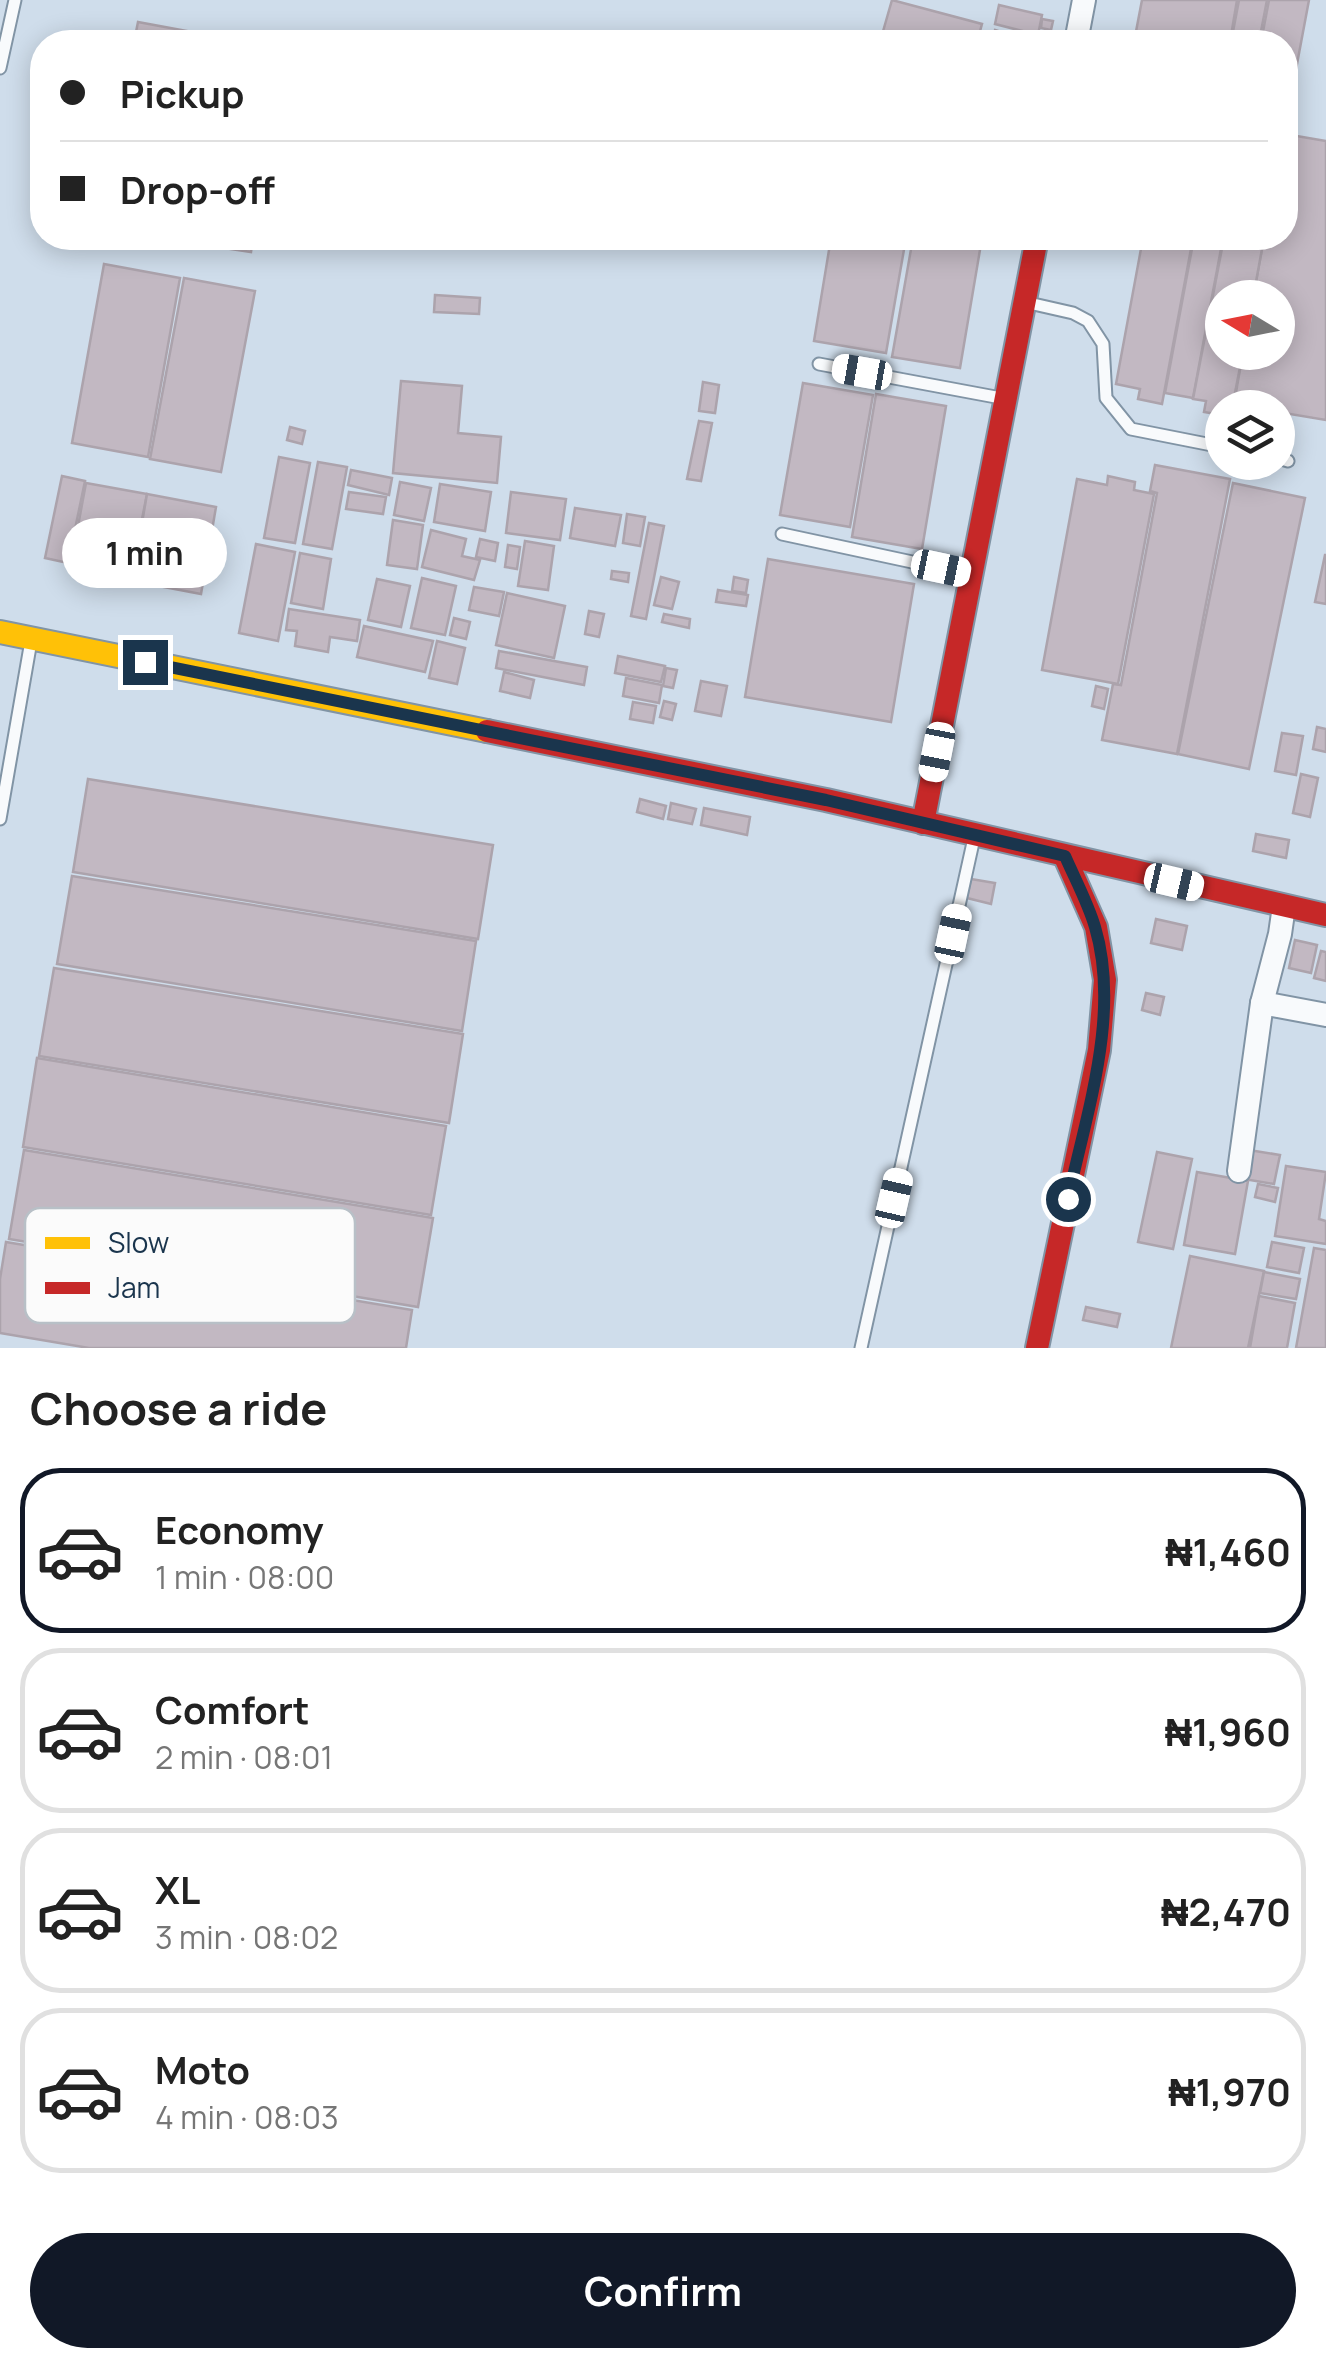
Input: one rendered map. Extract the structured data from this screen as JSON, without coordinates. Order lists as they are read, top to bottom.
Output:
{
  "legend": ["Slow", "Jam"],
  "north": "left",
  "page": {
    "banner": ["Pickup", "Drop-off"],
    "bubble": "1 min",
    "heading": "Choose a ride",
    "list": [
      {
        "name": "Economy",
        "note": "1 min · 08:00",
        "value": "₦1,460"
      },
      {
        "name": "Comfort",
        "note": "2 min · 08:01",
        "value": "₦1,960"
      },
      {
        "name": "XL",
        "note": "3 min · 08:02",
        "value": "₦2,470"
      },
      {
        "name": "Moto",
        "note": "4 min · 08:03",
        "value": "₦1,970"
      }
    ],
    "buttons": "Confirm"
  }
}
